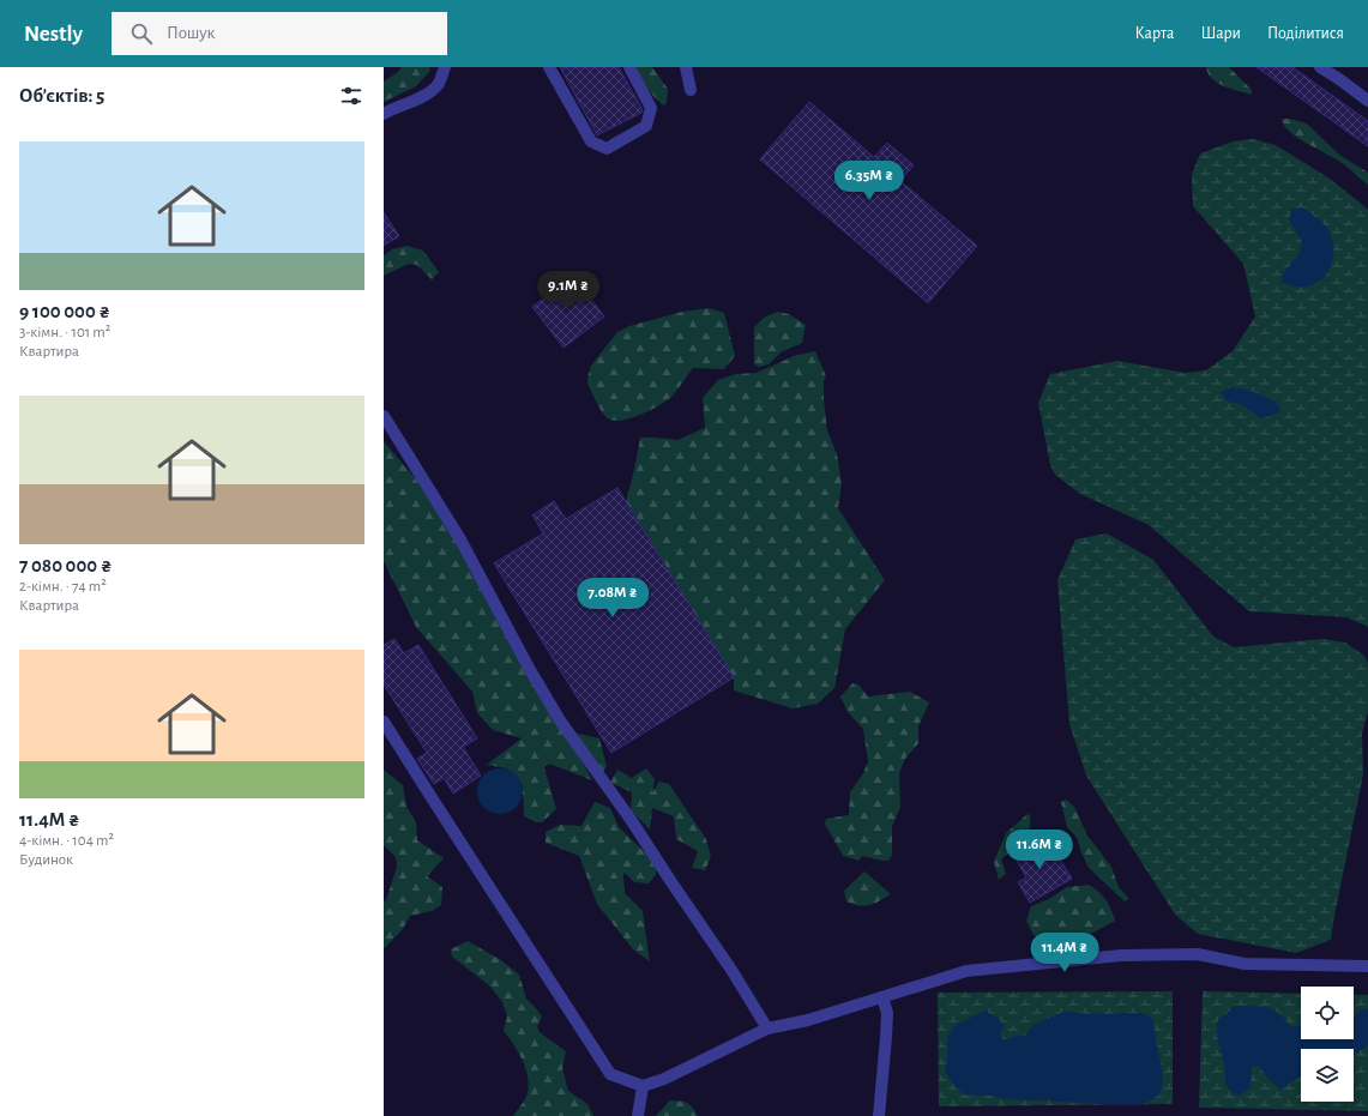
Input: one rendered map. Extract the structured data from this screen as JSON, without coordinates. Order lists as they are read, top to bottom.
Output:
{
  "page": {
    "header": "Nestly",
    "search": "Пошук",
    "nav": ["Карта", "Шари", "Поділитися"],
    "heading": "Об’єктів: 5",
    "list": [
      {
        "name": "9 100 000 ₴",
        "note": "3-кімн. · 101 m² · Квартира"
      },
      {
        "name": "7 080 000 ₴",
        "note": "2-кімн. · 74 m² · Квартира"
      },
      {
        "name": "11.4M ₴",
        "note": "4-кімн. · 104 m² · Будинок"
      }
    ],
    "price": [
      "6.35M ₴",
      "9.1M ₴",
      "7.08M ₴",
      "11.6M ₴",
      "11.4M ₴"
    ]
  }
}
